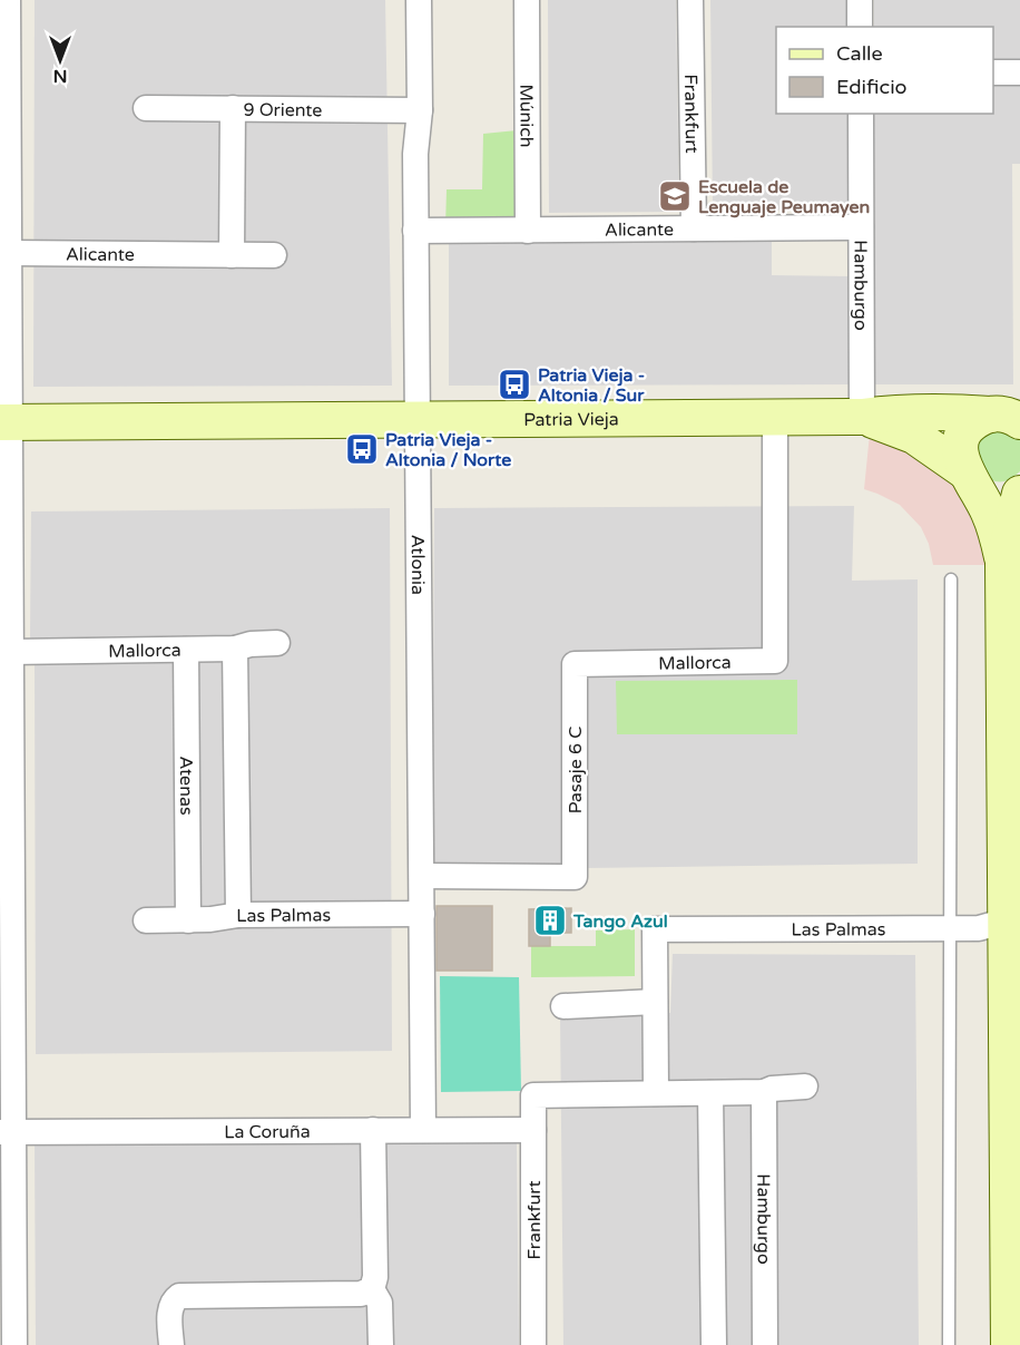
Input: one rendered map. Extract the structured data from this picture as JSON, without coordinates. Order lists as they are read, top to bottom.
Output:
{
  "streets": {
    "street": [
      "9 Oriente",
      "Múnich",
      "Frankfurt",
      "Alicante",
      "Hamburgo",
      "Patria Vieja",
      "Atlonia",
      "Mallorca",
      "Pasaje 6 C",
      "Atenas",
      "Las Palmas",
      "La Coruña"
    ]
  },
  "crossings": [
    ["9 Oriente", "Atlonia"],
    ["Múnich", "Alicante"],
    ["Frankfurt", "Alicante"],
    ["Frankfurt", "La Coruña"],
    ["Alicante", "Hamburgo"],
    ["Alicante", "Atlonia"],
    ["Hamburgo", "Patria Vieja"],
    ["Patria Vieja", "Atlonia"],
    ["Patria Vieja", "Mallorca"],
    ["Atlonia", "Pasaje 6 C"],
    ["Atlonia", "Las Palmas"],
    ["Atlonia", "La Coruña"],
    ["Mallorca", "Pasaje 6 C"],
    ["Mallorca", "Atenas"],
    ["Atenas", "Las Palmas"]
  ],
  "places": {
    "school or university": ["Escuela de Lenguaje Peumayen"],
    "bus stop": ["Patria Vieja - Altonia / Sur", "Patria Vieja - Altonia / Norte"],
    "building": ["Tango Azul"]
  },
  "legend": ["Calle", "Edificio"],
  "north": "bottom"
}
